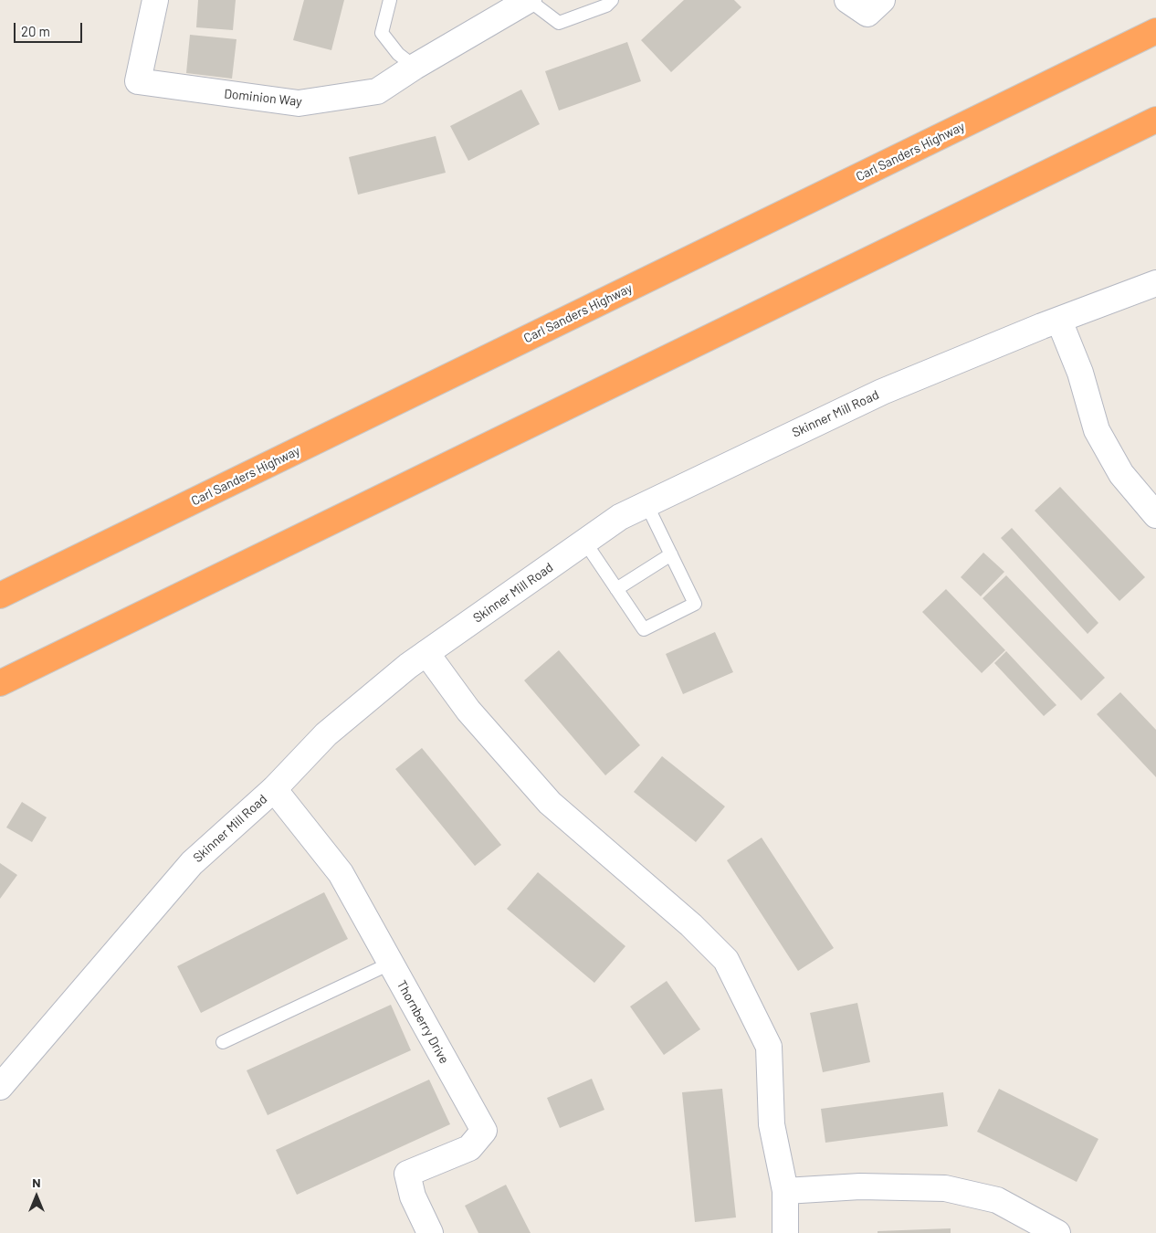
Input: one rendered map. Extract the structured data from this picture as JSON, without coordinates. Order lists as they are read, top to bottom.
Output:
{
  "streets": {
    "highway": ["Carl Sanders Highway"],
    "street": ["Dominion Way", "Skinner Mill Road", "Thornberry Drive"]
  },
  "crossings": [
    ["Skinner Mill Road", "Thornberry Drive"]
  ],
  "scale_bar": "20 m",
  "north": "top"
}
